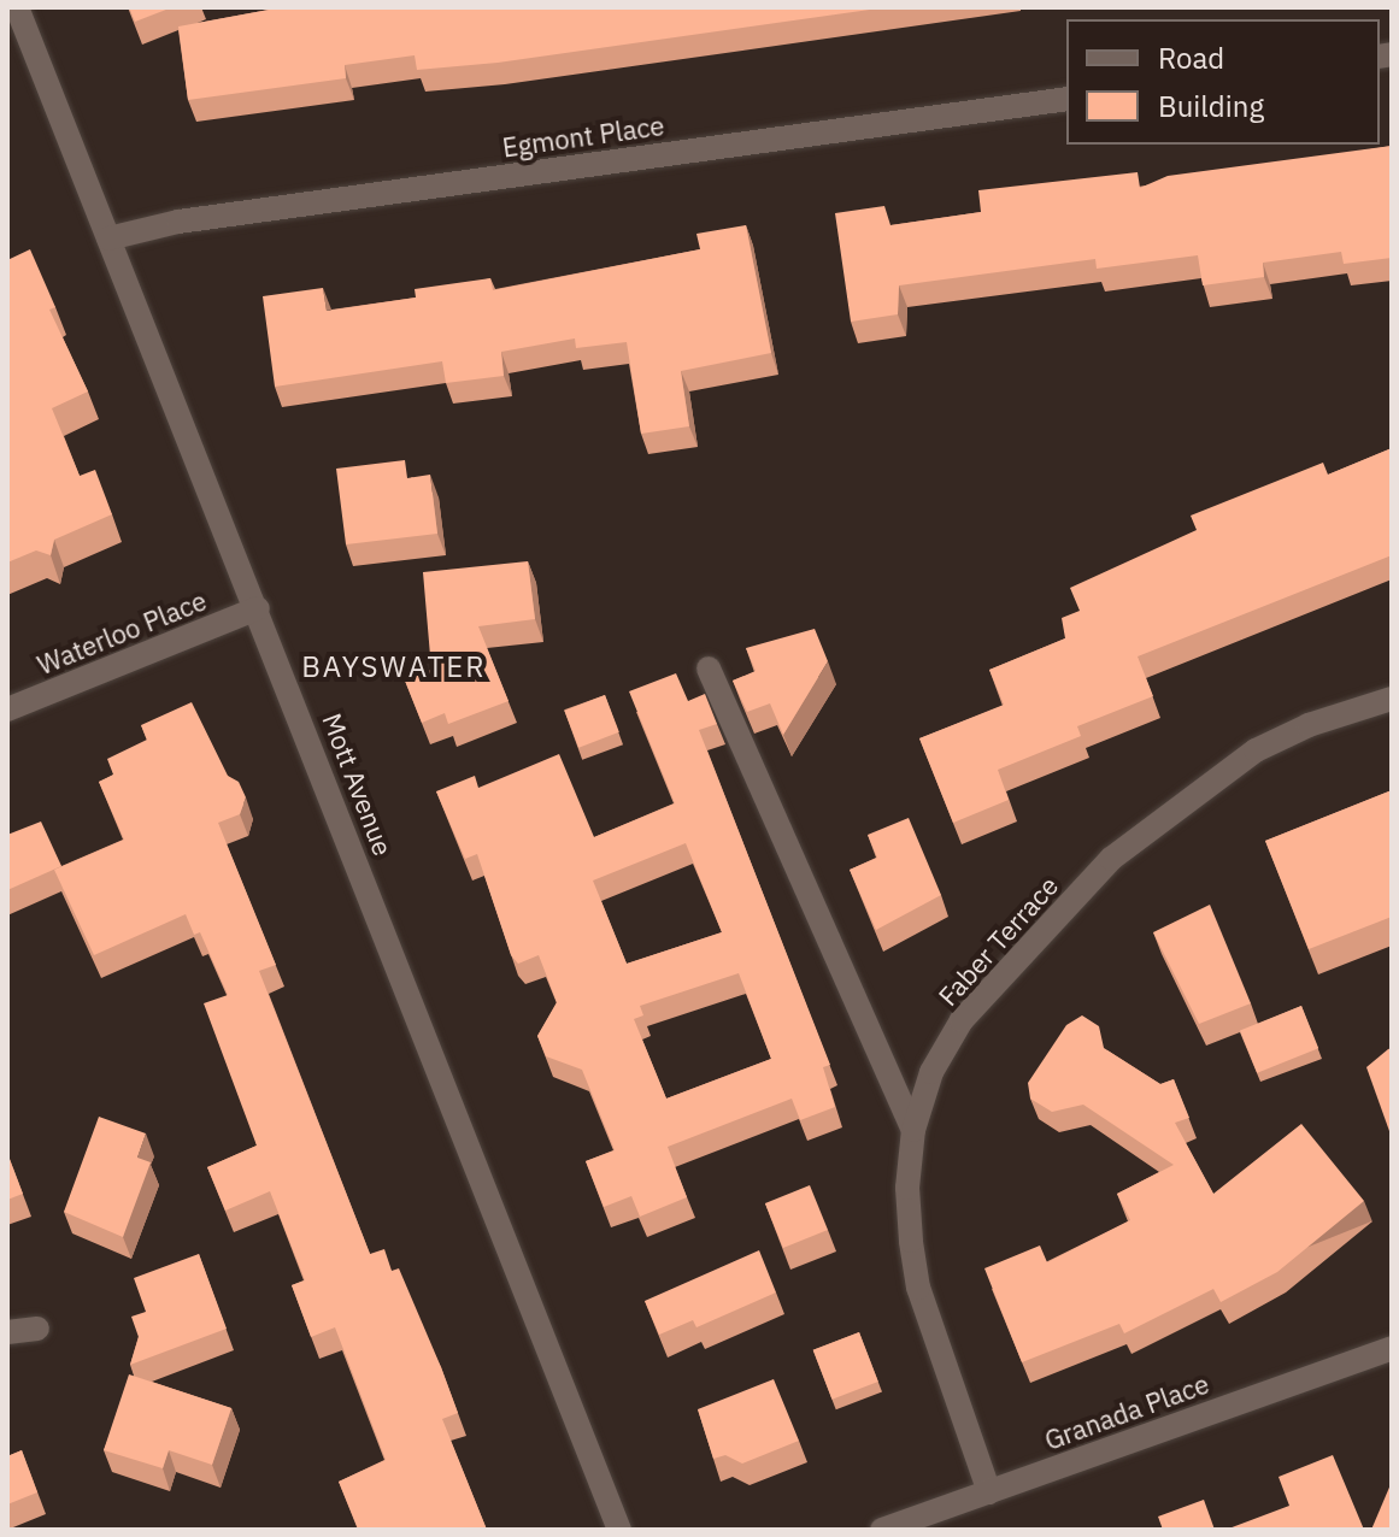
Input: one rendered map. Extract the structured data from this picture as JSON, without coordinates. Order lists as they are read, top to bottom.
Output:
{
  "streets": {
    "street": [
      "Egmont Place",
      "Waterloo Place",
      "Mott Avenue",
      "Faber Terrace",
      "Granada Place"
    ]
  },
  "crossings": [
    ["Egmont Place", "Mott Avenue"],
    ["Waterloo Place", "Mott Avenue"],
    ["Faber Terrace", "Granada Place"]
  ],
  "districts": ["BAYSWATER"],
  "legend": ["Road", "Building"]
}
